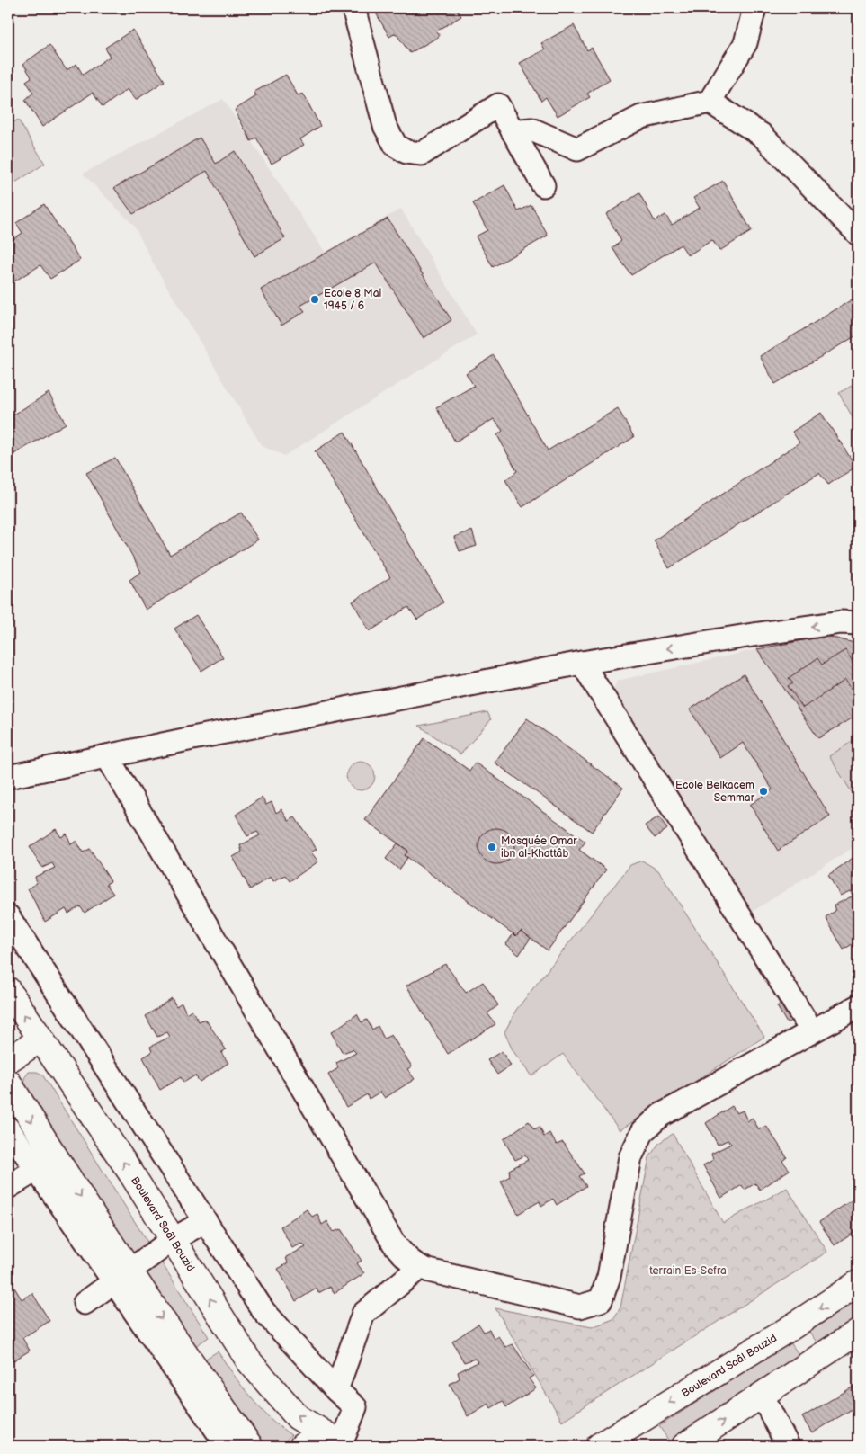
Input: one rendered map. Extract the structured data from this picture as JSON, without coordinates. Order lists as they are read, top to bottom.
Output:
{
  "streets": {
    "main road": ["Boulevard Saâl Bouzid"]
  },
  "parks": ["terrain Es-Sefra"],
  "places": ["Ecole 8 Mai 1945 / 6", "Ecole Belkacem Semmar", "Mosquée Omar ibn al-Khattâb"]
}
